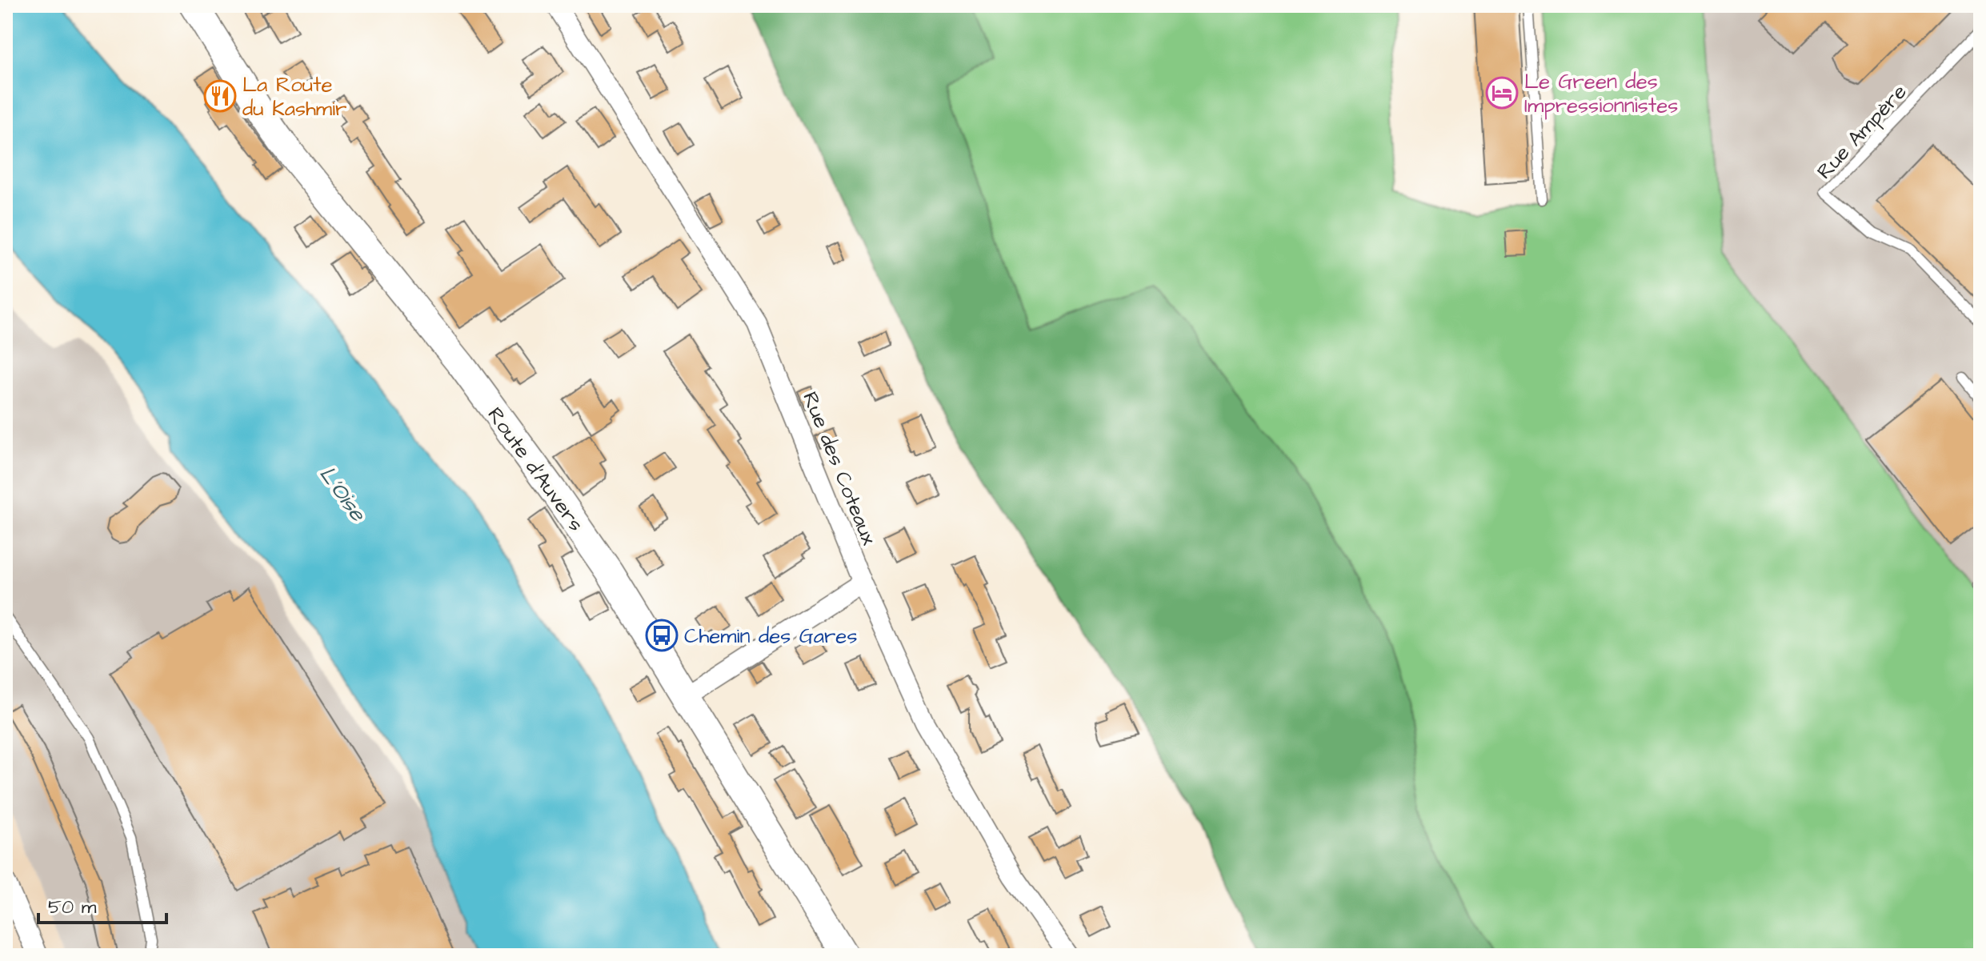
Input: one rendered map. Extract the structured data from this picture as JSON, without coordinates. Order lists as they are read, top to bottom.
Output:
{
  "streets": {
    "main road": ["Route d'Auvers"],
    "street": ["Rue des Coteaux"],
    "lane": ["Rue Ampère"]
  },
  "water": ["L'Oise"],
  "places": {
    "hotel": ["Le Green des Impressionnistes"],
    "restaurant": ["La Route du Kashmir"],
    "bus stop": ["Chemin des Gares"]
  },
  "scale_bar": "50 m"
}
